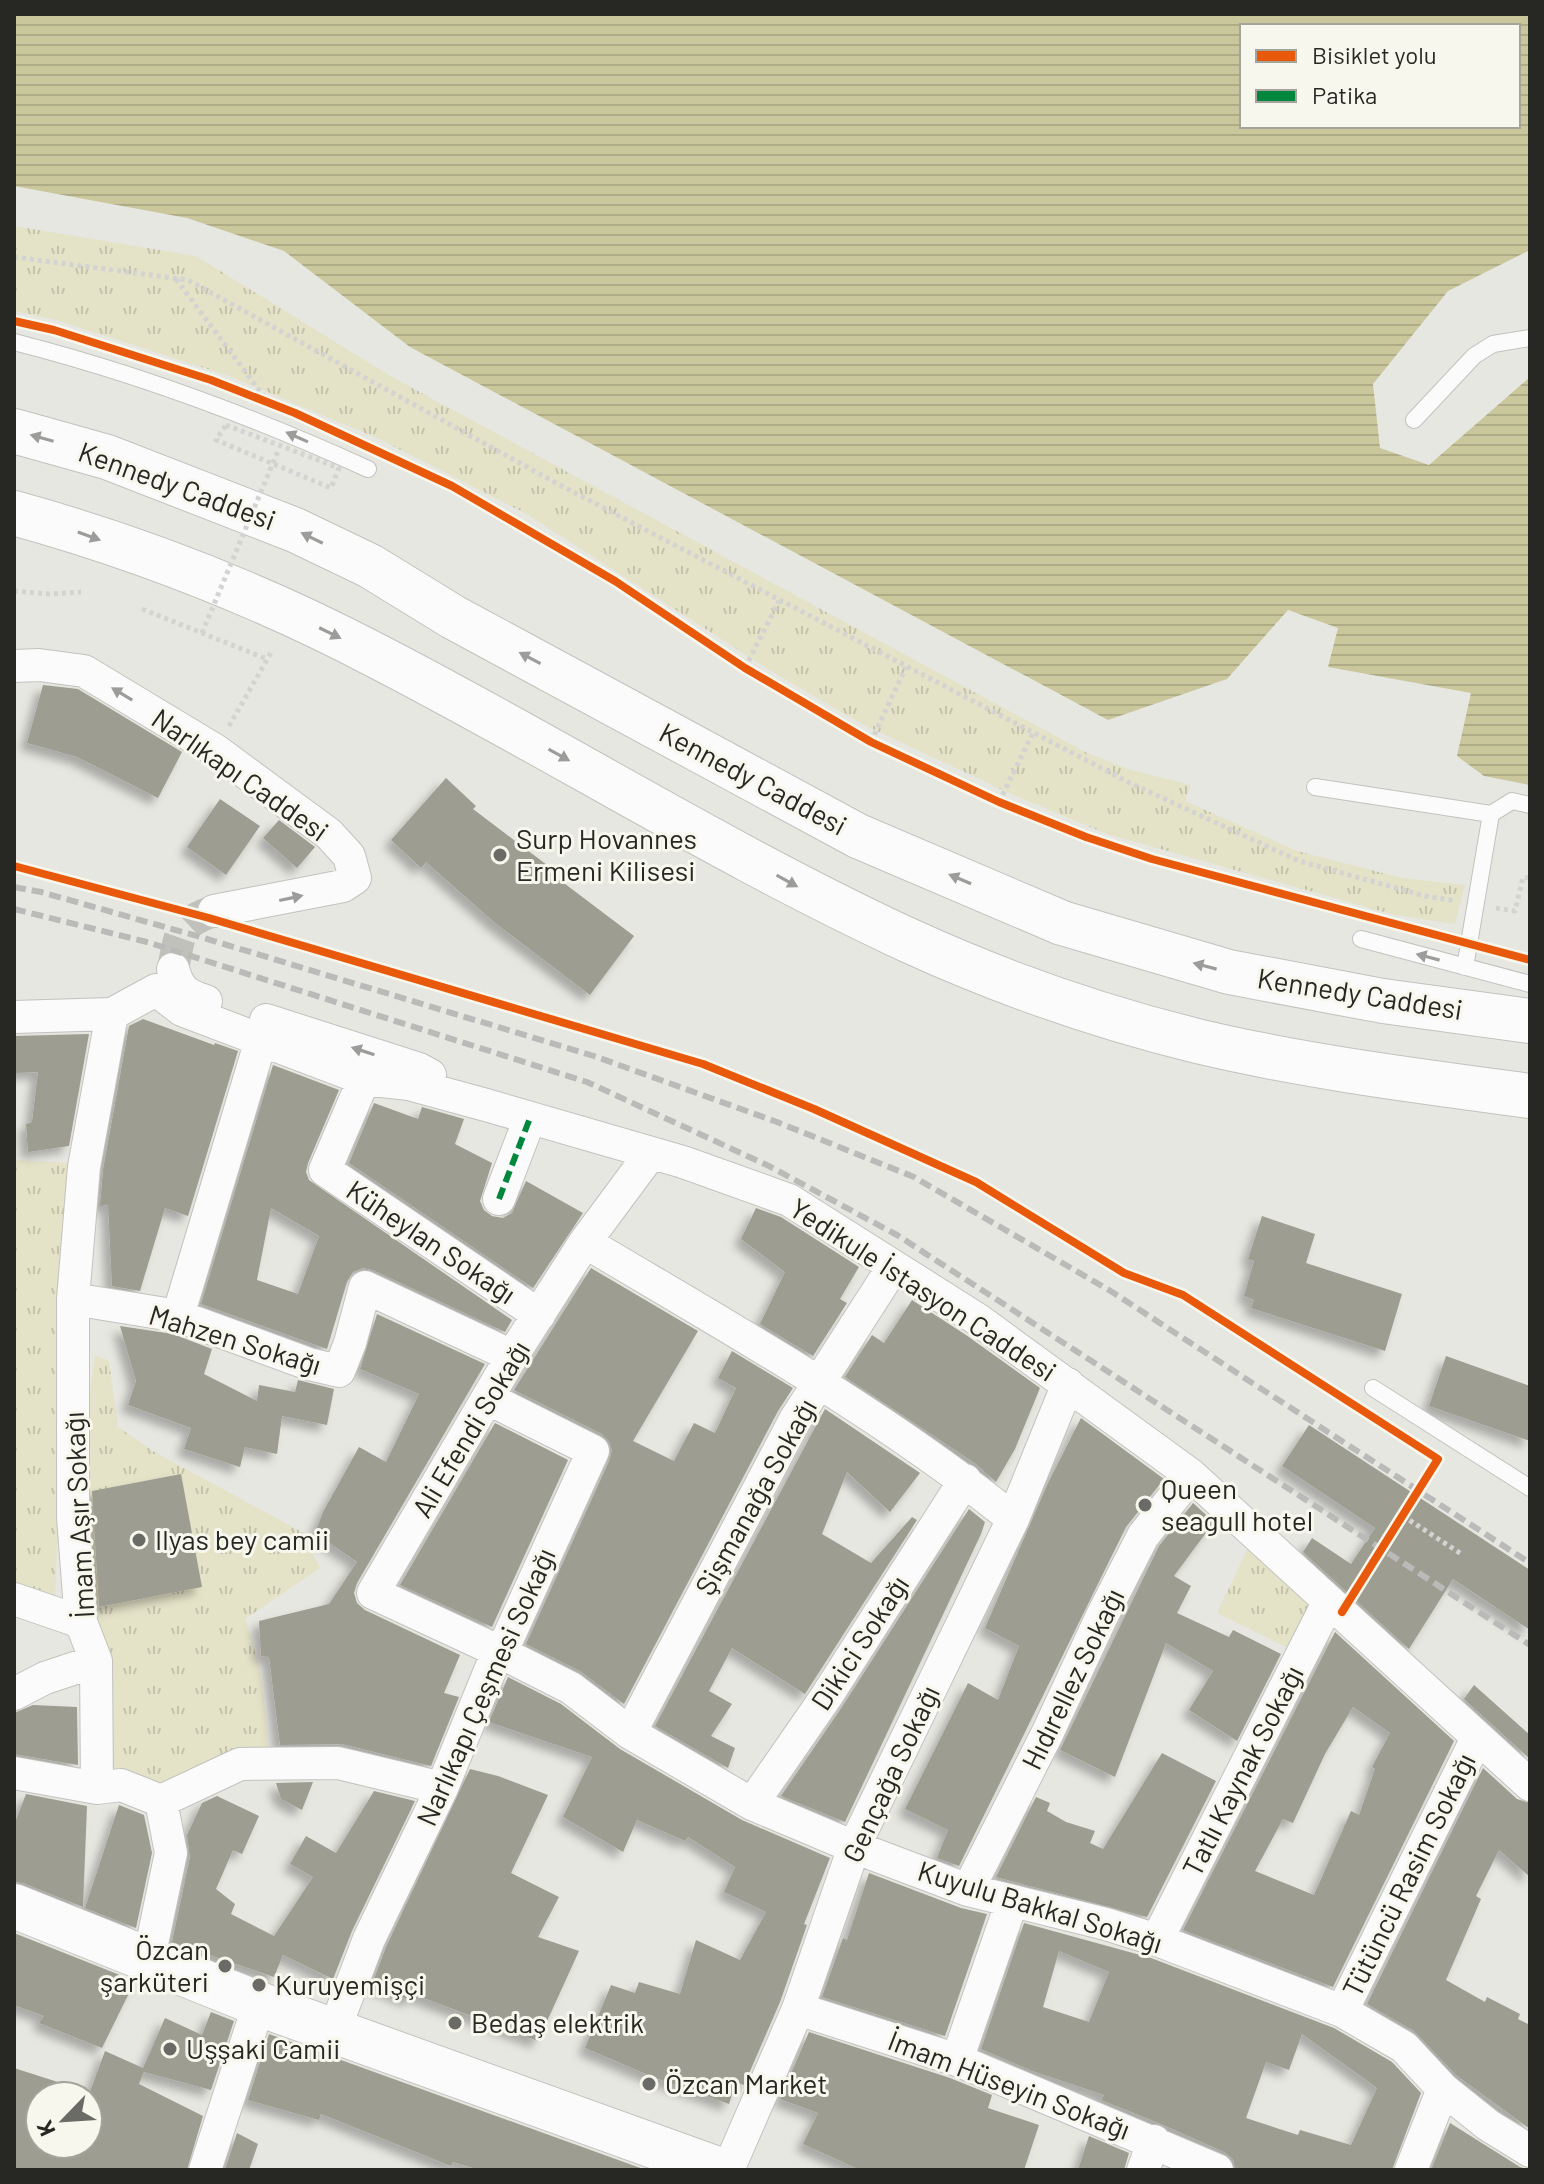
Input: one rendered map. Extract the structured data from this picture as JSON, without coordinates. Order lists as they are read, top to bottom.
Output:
{
  "streets": {
    "main road": ["Kennedy Caddesi"],
    "street": [
      "Narlıkapı Caddesi",
      "Küheylan Sokağı",
      "Yedikule İstasyon Caddesi",
      "Mahzen Sokağı",
      "Ali Efendi Sokağı",
      "Şişmanağa Sokağı",
      "İmam Aşır Sokağı",
      "Dikici Sokağı",
      "Hıdırellez Sokağı",
      "Narlıkapı Çeşmesi Sokağı",
      "Tatlı Kaynak Sokağı",
      "Gençağa Sokağı",
      "Tütüncü Rasim Sokağı",
      "Kuyulu Bakkal Sokağı",
      "İmam Hüseyin Sokağı"
    ]
  },
  "crossings": [
    ["Küheylan Sokağı", "Yedikule İstasyon Caddesi"],
    ["Küheylan Sokağı", "Ali Efendi Sokağı"],
    ["Yedikule İstasyon Caddesi", "Ali Efendi Sokağı"],
    ["Yedikule İstasyon Caddesi", "Şişmanağa Sokağı"],
    ["Yedikule İstasyon Caddesi", "İmam Aşır Sokağı"],
    ["Yedikule İstasyon Caddesi", "Hıdırellez Sokağı"],
    ["Yedikule İstasyon Caddesi", "Tatlı Kaynak Sokağı"],
    ["Yedikule İstasyon Caddesi", "Gençağa Sokağı"],
    ["Yedikule İstasyon Caddesi", "Tütüncü Rasim Sokağı"],
    ["Mahzen Sokağı", "Ali Efendi Sokağı"],
    ["Mahzen Sokağı", "İmam Aşır Sokağı"],
    ["Ali Efendi Sokağı", "Narlıkapı Çeşmesi Sokağı"],
    ["Ali Efendi Sokağı", "Kuyulu Bakkal Sokağı"],
    ["Şişmanağa Sokağı", "Kuyulu Bakkal Sokağı"],
    ["Dikici Sokağı", "Kuyulu Bakkal Sokağı"],
    ["Hıdırellez Sokağı", "Kuyulu Bakkal Sokağı"],
    ["Narlıkapı Çeşmesi Sokağı", "Kuyulu Bakkal Sokağı"],
    ["Tatlı Kaynak Sokağı", "Kuyulu Bakkal Sokağı"],
    ["Gençağa Sokağı", "Kuyulu Bakkal Sokağı"],
    ["Gençağa Sokağı", "İmam Hüseyin Sokağı"],
    ["Tütüncü Rasim Sokağı", "Kuyulu Bakkal Sokağı"]
  ],
  "places": [
    "Surp Hovannes Ermeni Kilisesi",
    "Queen seagull hotel",
    "Ilyas bey camii",
    "Özcan şarküteri",
    "Kuruyemişçi",
    "Bedaş elektrik",
    "Uşşaki Camii",
    "Özcan Market"
  ],
  "legend": ["Bisiklet yolu", "Patika"],
  "north": "bottom left"
}
